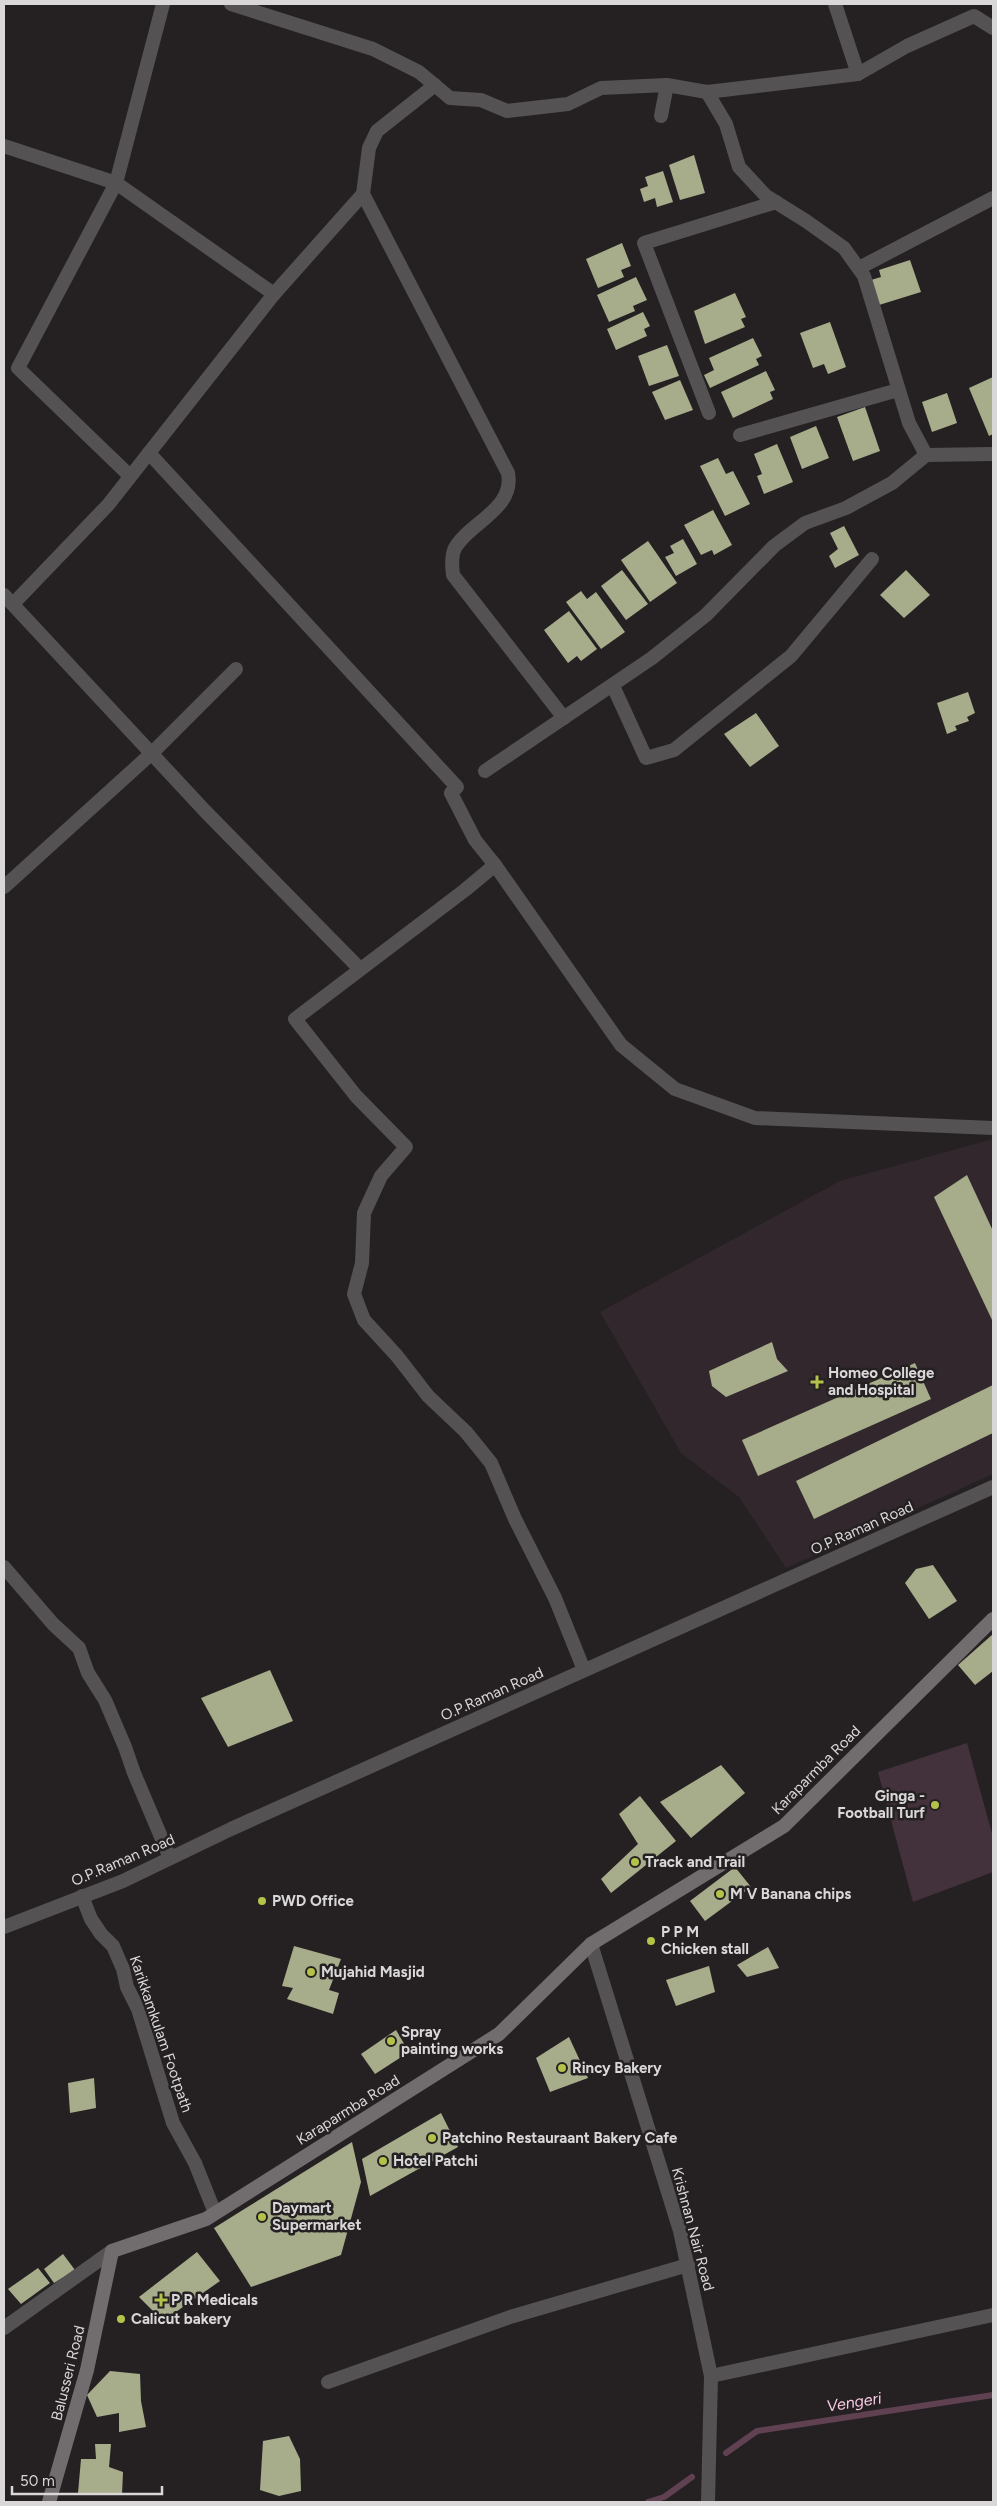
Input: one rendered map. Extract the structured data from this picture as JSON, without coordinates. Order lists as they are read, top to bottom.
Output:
{
  "streets": {
    "main road": ["Karaparmba Road", "Balusseri Road"],
    "street": ["O.P.Raman Road", "Karikkamkulam Footpath", "Krishnan Nair Road"]
  },
  "crossings": [
    ["O.P.Raman Road", "Karikkamkulam Footpath"],
    ["Karaparmba Road", "Karikkamkulam Footpath"],
    ["Karaparmba Road", "Krishnan Nair Road"],
    ["Karaparmba Road", "Balusseri Road"]
  ],
  "water": ["Vengeri"],
  "places": {
    "health": ["Homeo College and Hospital", "P R Medicals"],
    "other": [
      "Ginga - Football Turf",
      "Track and Trail",
      "M V Banana chips",
      "PWD Office",
      "P P M Chicken stall",
      "Mujahid Masjid",
      "Spray painting works",
      "Rincy Bakery",
      "Patchino Restauraant Bakery Cafe",
      "Hotel Patchi",
      "Daymart Supermarket",
      "Calicut bakery"
    ]
  },
  "scale_bar": "50 m"
}
